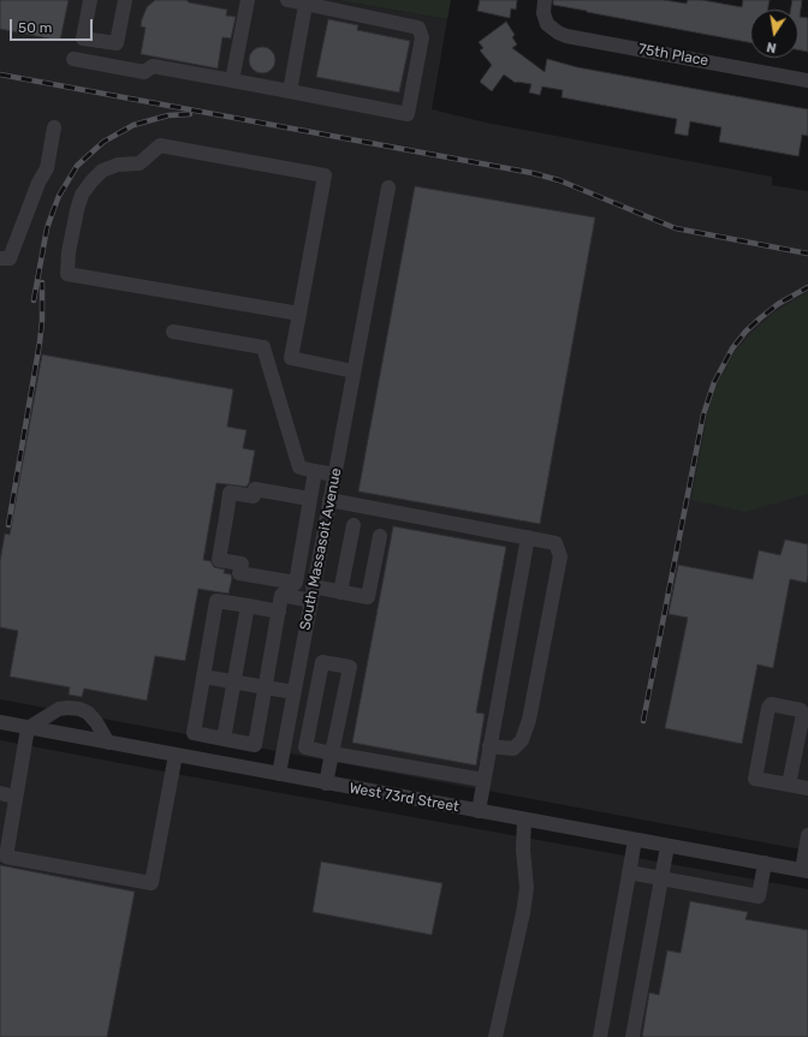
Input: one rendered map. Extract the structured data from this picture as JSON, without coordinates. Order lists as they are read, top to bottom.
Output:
{
  "streets": {
    "street": ["75th Place", "South Massasoit Avenue", "West 73rd Street"]
  },
  "crossings": [
    ["South Massasoit Avenue", "West 73rd Street"]
  ],
  "scale_bar": "50 m",
  "north": "bottom"
}
